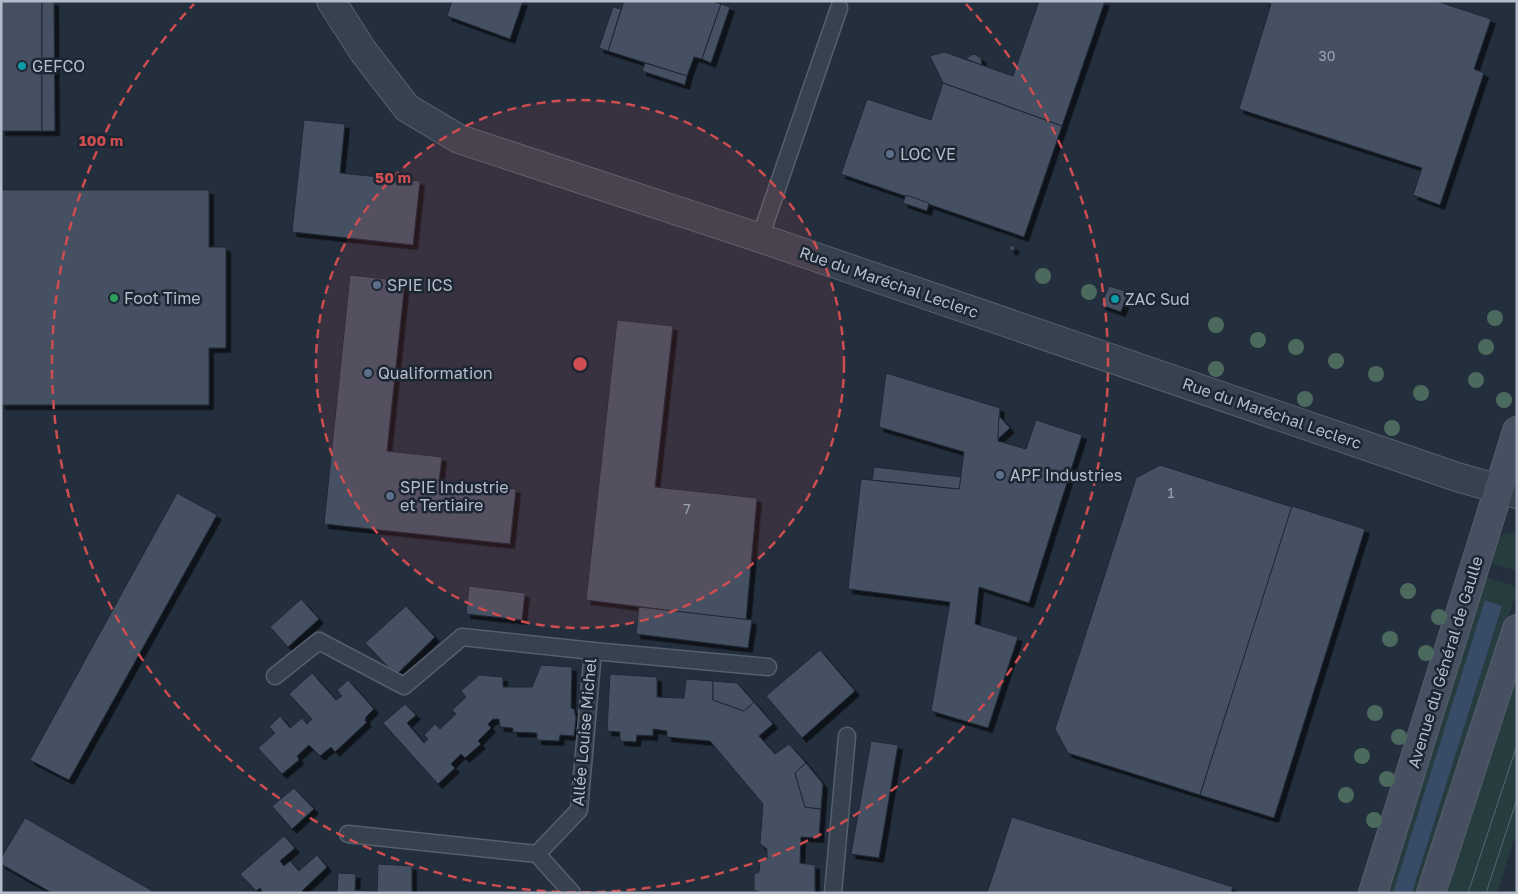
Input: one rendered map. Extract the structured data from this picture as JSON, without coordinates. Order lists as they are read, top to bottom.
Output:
{
  "streets": {
    "main road": ["Avenue du Général de Gaulle"],
    "street": ["Rue du Maréchal Leclerc"],
    "lane": ["Allée Louise Michel"]
  },
  "crossings": [
    ["Rue du Maréchal Leclerc", "Avenue du Général de Gaulle"]
  ],
  "places": [
    "GEFCO",
    "LOC VE",
    "SPIE ICS",
    "Foot Time",
    "ZAC Sud",
    "Qualiformation",
    "APF Industries",
    "SPIE Industrie et Tertiaire"
  ],
  "house_numbers": ["30", "1", "7"],
  "rings": ["100 m", "50 m"]
}
